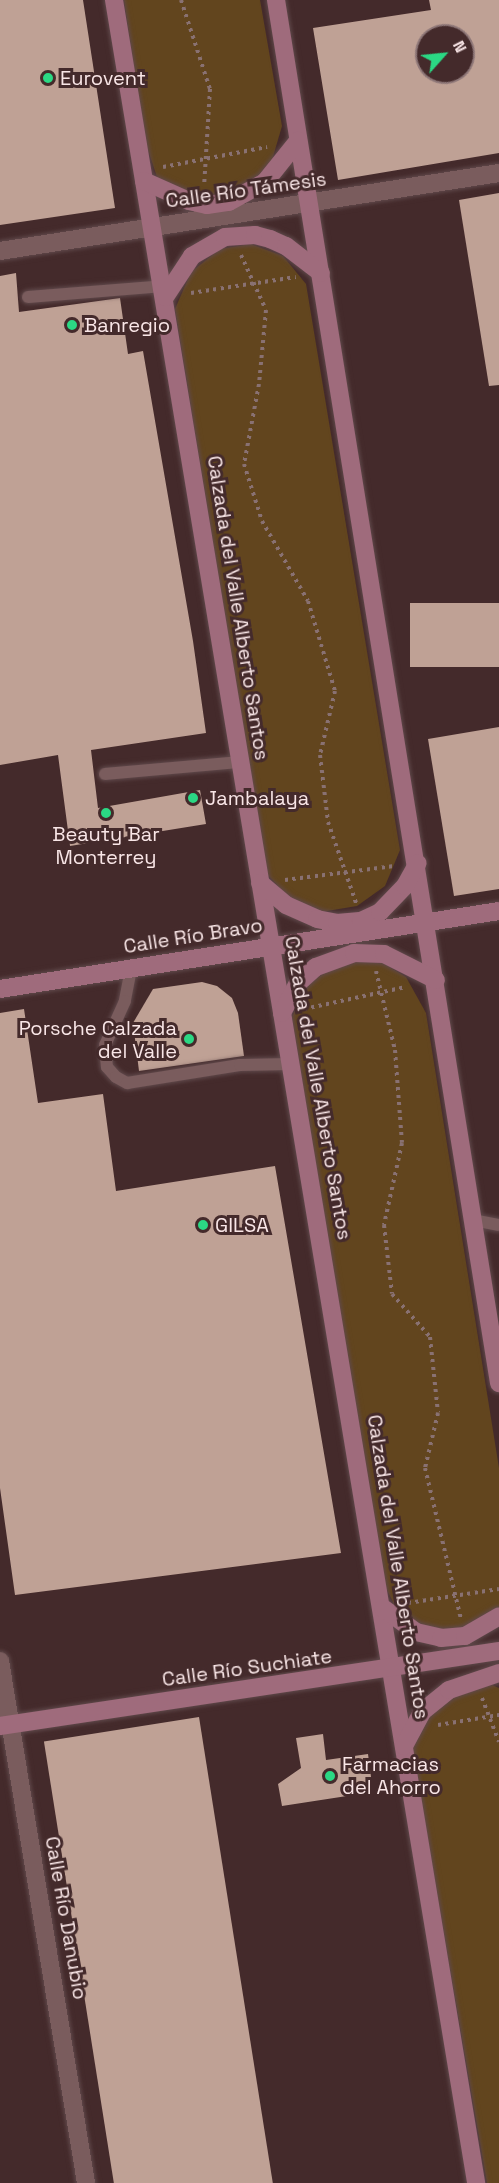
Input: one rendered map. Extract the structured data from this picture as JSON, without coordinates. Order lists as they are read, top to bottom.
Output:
{
  "streets": {
    "main road": ["Calzada del Valle Alberto Santos", "Calle Río Bravo", "Calle Río Suchiate"],
    "street": ["Calle Río Támesis", "Calle Río Danubio"]
  },
  "crossings": [
    ["Calle Río Támesis", "Calzada del Valle Alberto Santos"],
    ["Calzada del Valle Alberto Santos", "Calle Río Bravo"],
    ["Calzada del Valle Alberto Santos", "Calle Río Suchiate"],
    ["Calle Río Suchiate", "Calle Río Danubio"]
  ],
  "places": [
    "Eurovent",
    "Banregio",
    "Jambalaya",
    "Beauty Bar Monterrey",
    "Porsche Calzada del Valle",
    "GILSA",
    "Farmacias del Ahorro"
  ],
  "north": "top right"
}
